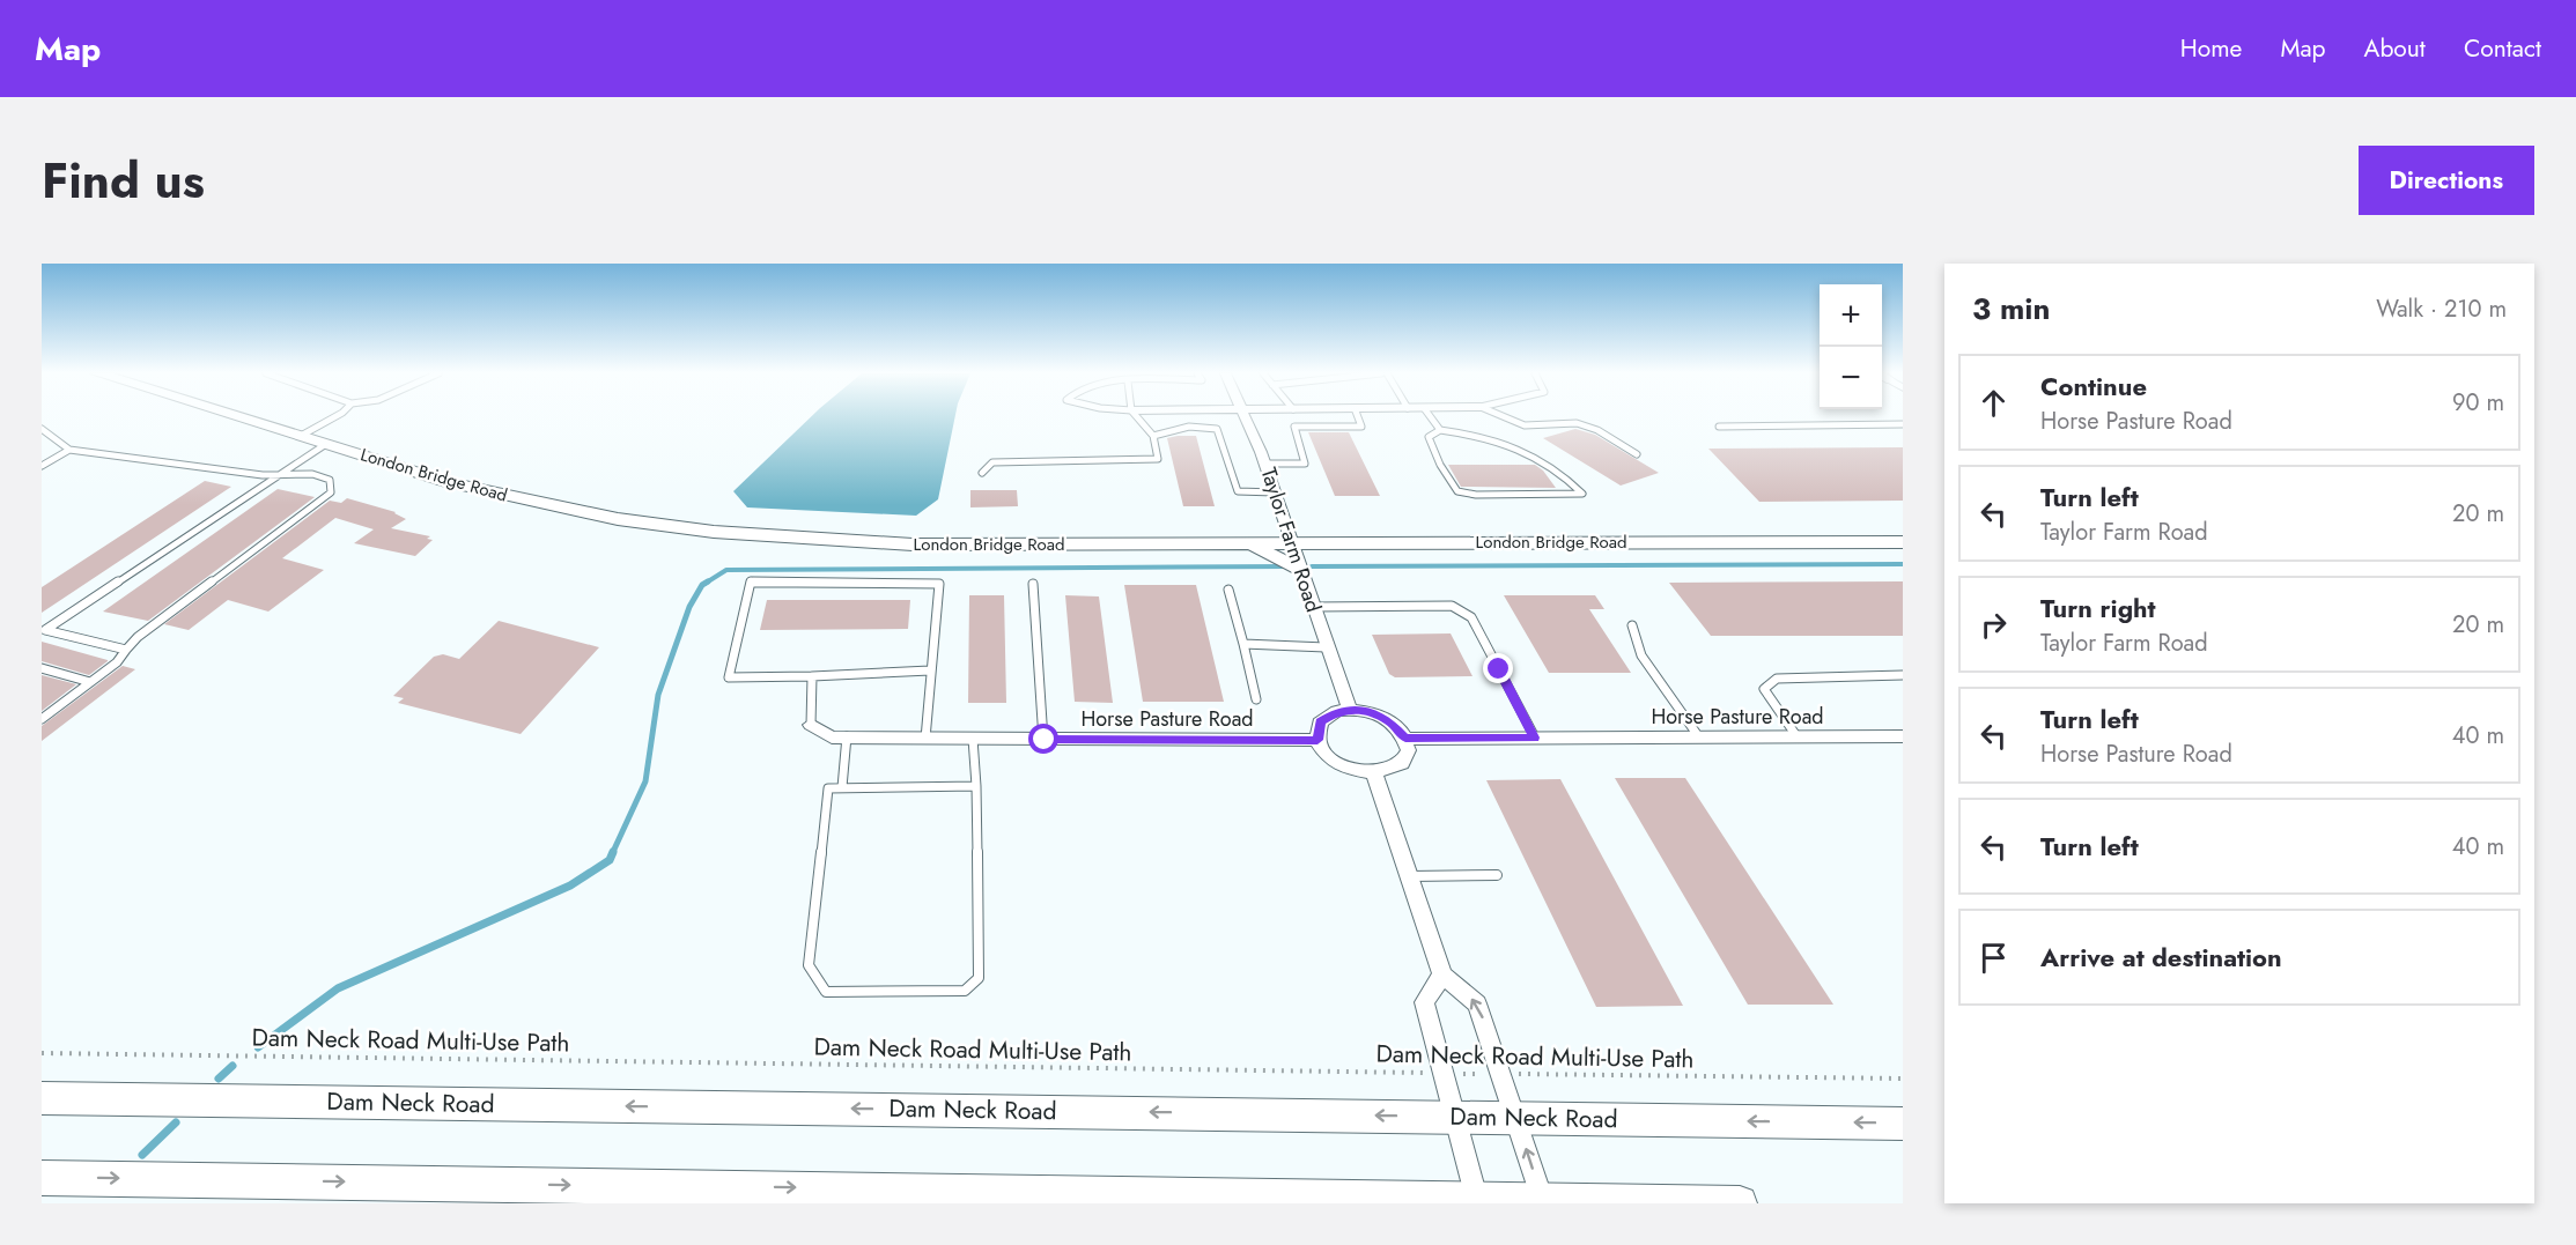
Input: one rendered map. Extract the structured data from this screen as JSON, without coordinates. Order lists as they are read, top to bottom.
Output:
{
  "streets": {
    "main road": ["Dam Neck Road"],
    "street": ["London Bridge Road", "Taylor Farm Road", "Horse Pasture Road"],
    "path": ["Dam Neck Road Multi-Use Path"]
  },
  "crossings": [
    ["London Bridge Road", "Taylor Farm Road"],
    ["Taylor Farm Road", "Horse Pasture Road"]
  ],
  "page": {
    "header": "Map",
    "nav": [
      "Home",
      "Map",
      "About",
      "Contact"
    ],
    "title": "Find us",
    "buttons": "Directions",
    "heading": ["3 min", "Walk · 210 m"],
    "map_buttons": ["+", "−"],
    "list": [
      ["Continue", "Horse Pasture Road", "90 m"],
      ["Turn left", "Taylor Farm Road", "20 m"],
      ["Turn right", "Taylor Farm Road", "20 m"],
      ["Turn left", "Horse Pasture Road", "40 m"],
      ["Turn left", "40 m"],
      "Arrive at destination"
    ]
  }
}
